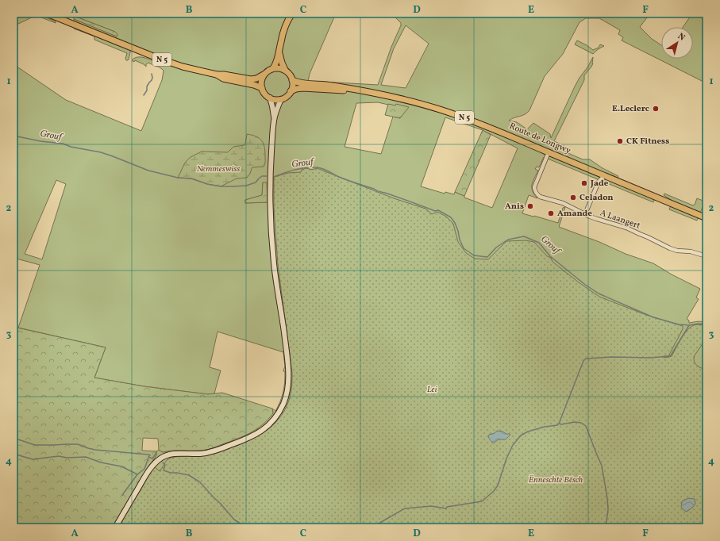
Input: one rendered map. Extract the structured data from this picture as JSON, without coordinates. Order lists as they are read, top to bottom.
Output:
{
  "streets": {
    "main road": ["N 5", "Route de Longwy"],
    "street": ["A Laangert"]
  },
  "crossings": [
    ["N 5", "Route de Longwy"],
    ["Route de Longwy", "A Laangert"]
  ],
  "water": ["Grouf"],
  "parks": ["Nemmeswiss", "Lei", "Ënneschte Bësch"],
  "places": [
    "E.Leclerc",
    "CK Fitness",
    "Jade",
    "Celadon",
    "Anis",
    "Amande"
  ],
  "north": "top right",
  "grid": {
    "columns": [
      "A",
      "B",
      "C",
      "D",
      "E",
      "F"
    ],
    "rows": [
      "1",
      "2",
      "3",
      "4"
    ]
  }
}
